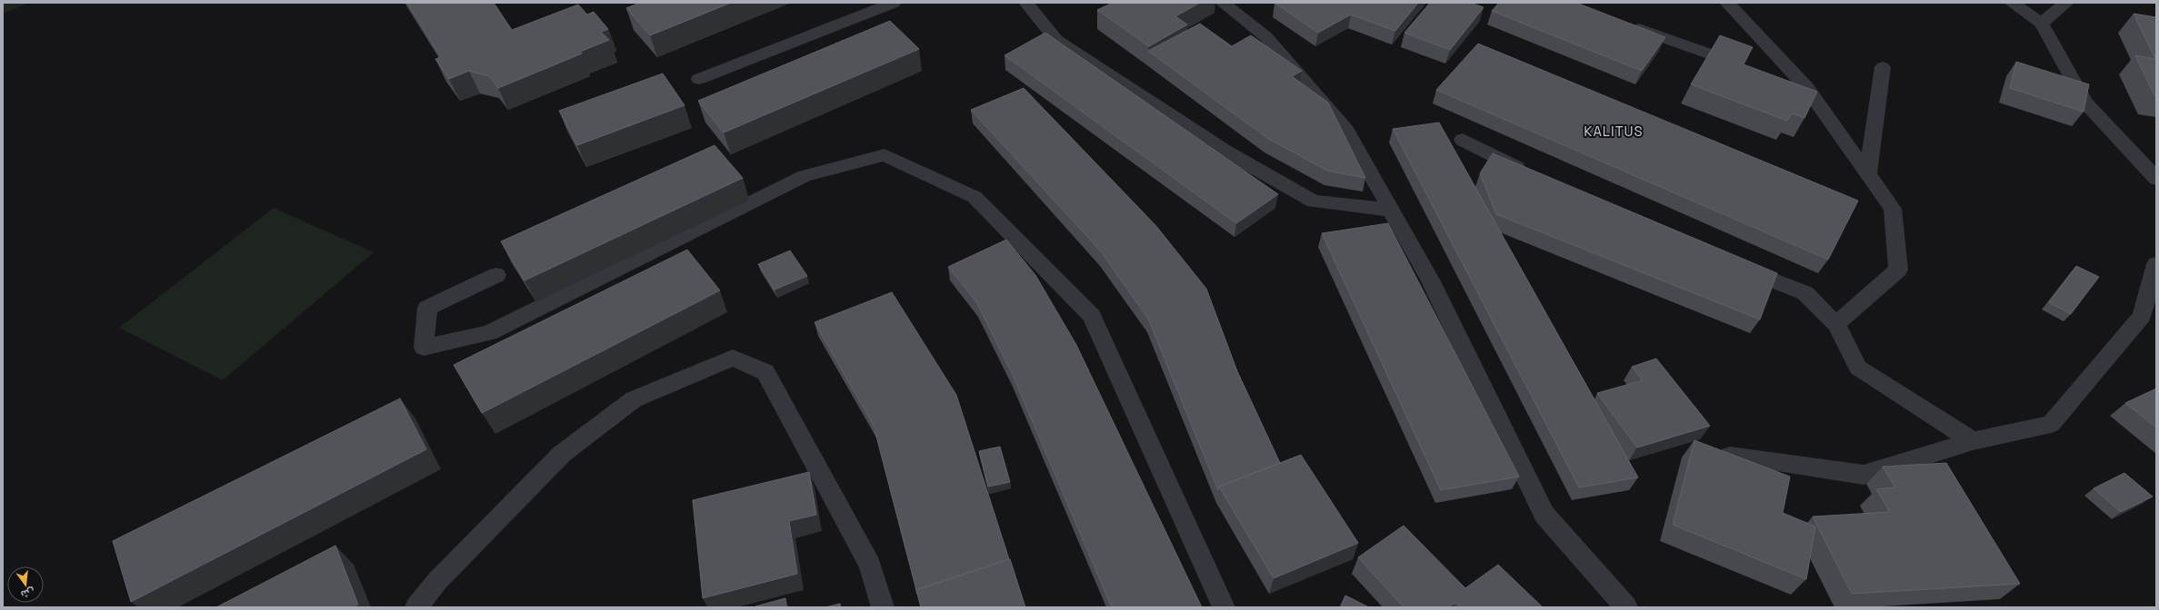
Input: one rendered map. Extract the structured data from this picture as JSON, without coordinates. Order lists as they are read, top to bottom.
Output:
{
  "districts": ["KALITUS"],
  "north": "bottom"
}
